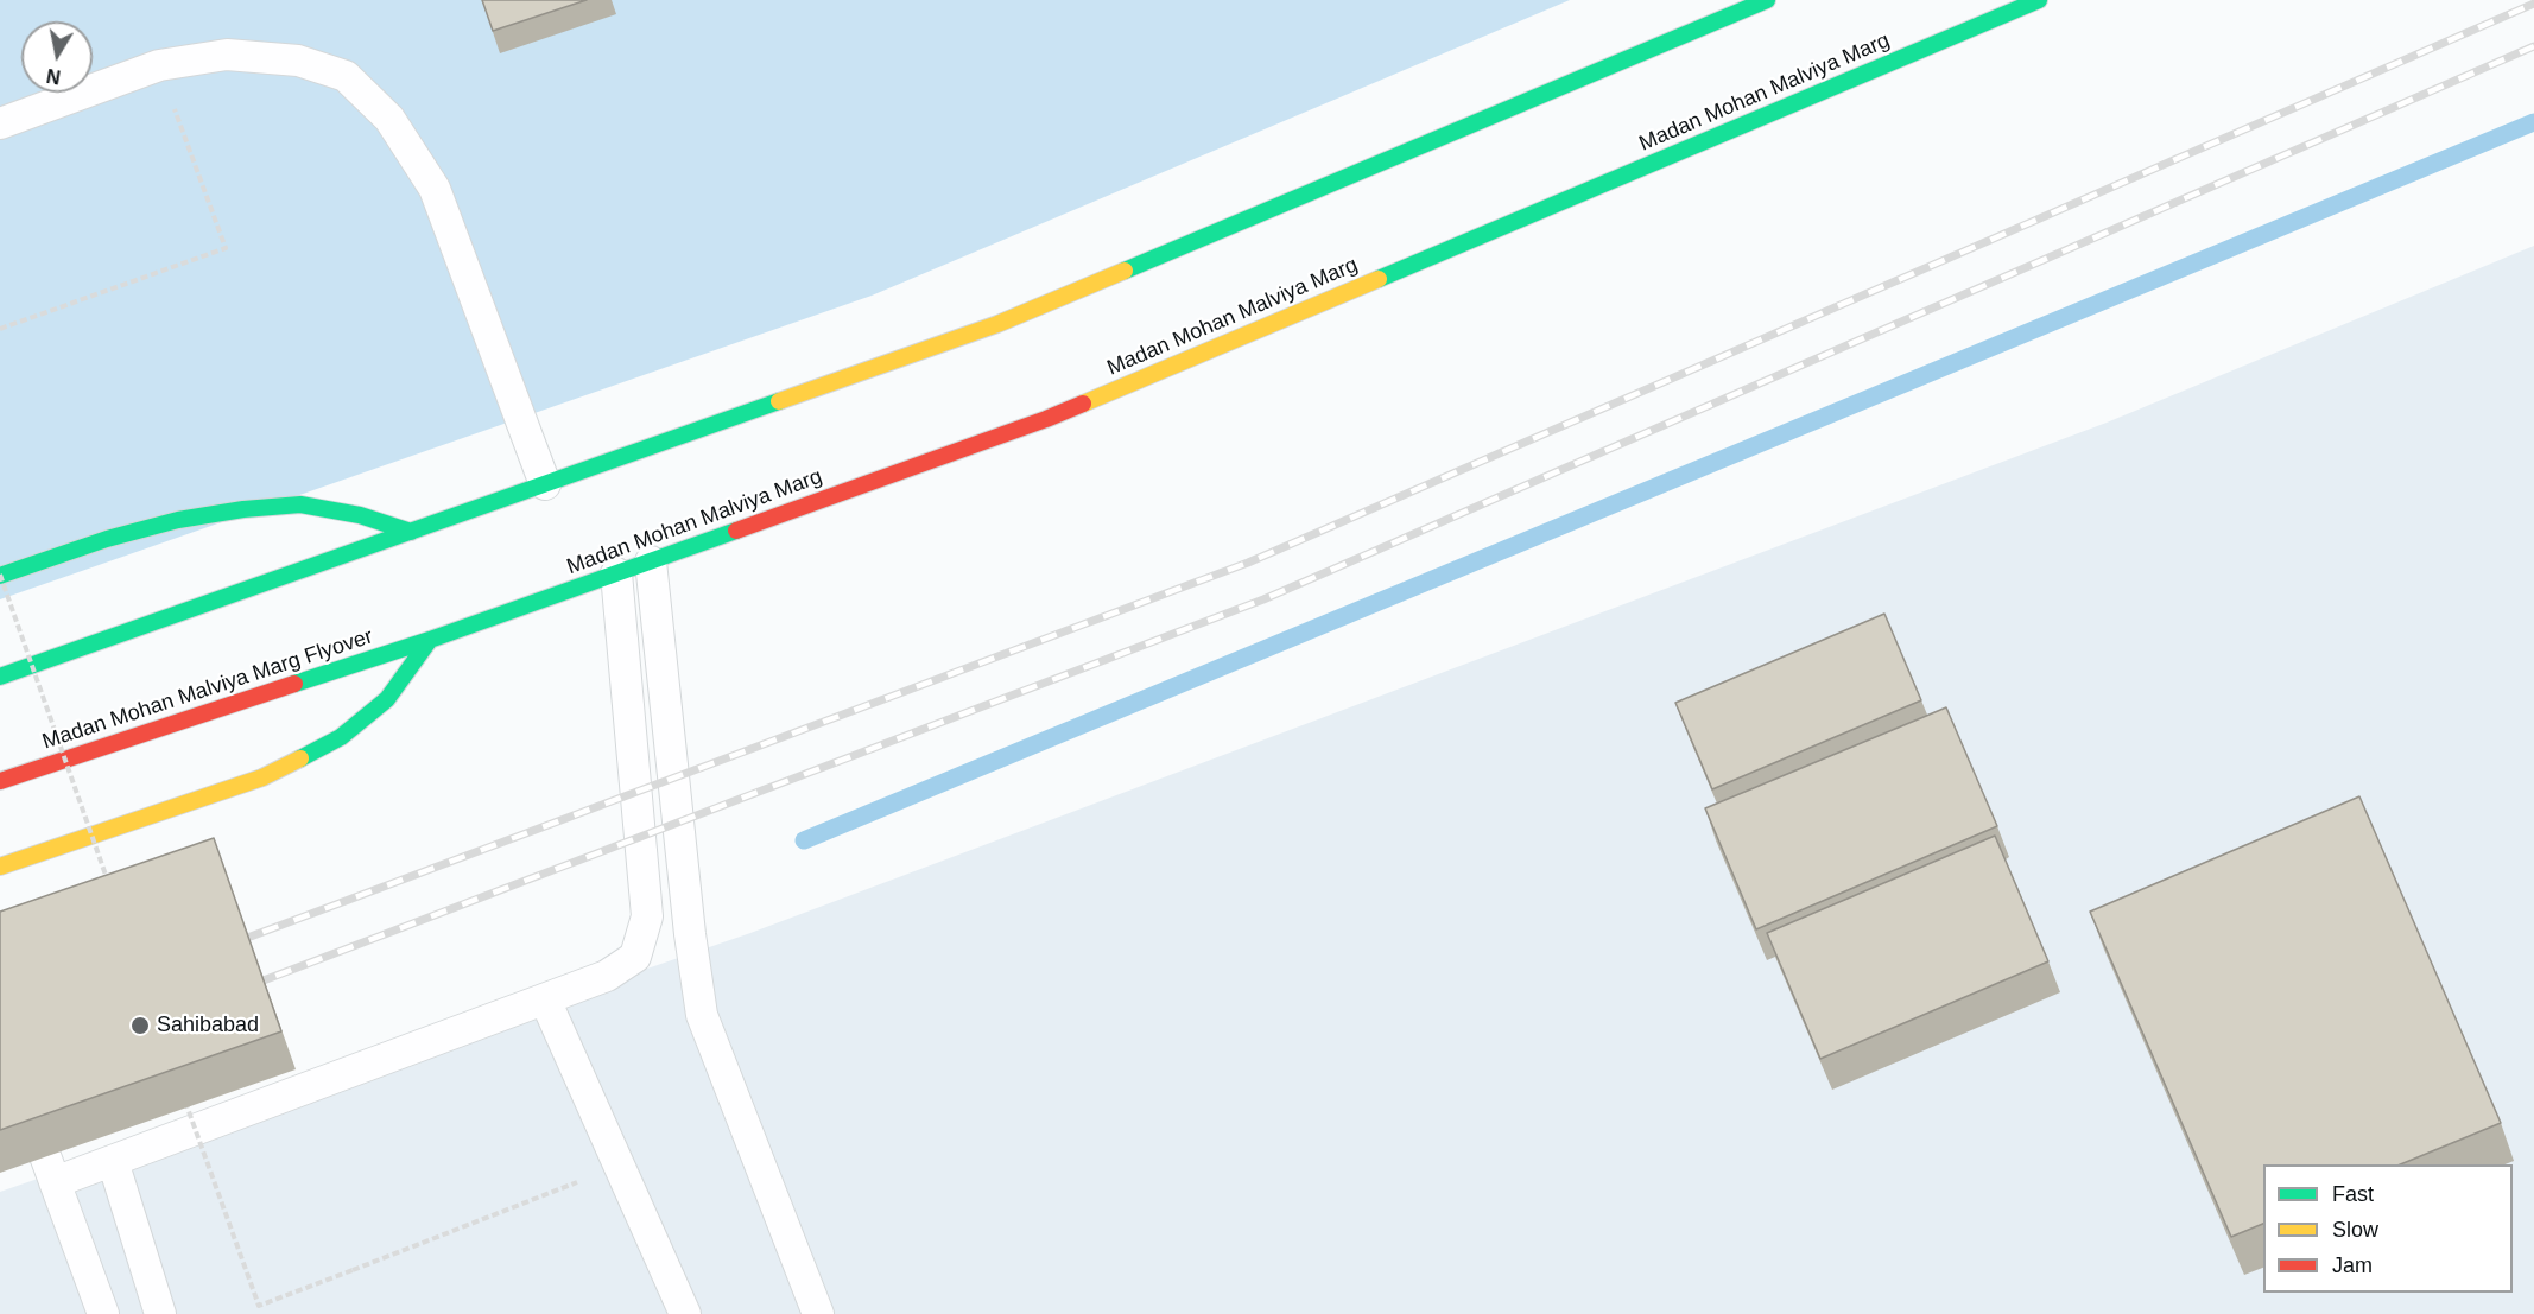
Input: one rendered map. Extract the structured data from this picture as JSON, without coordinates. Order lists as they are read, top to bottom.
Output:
{
  "streets": {
    "main road": ["Madan Mohan Malviya Marg", "Madan Mohan Malviya Marg Flyover"]
  },
  "crossings": [
    ["Madan Mohan Malviya Marg", "Madan Mohan Malviya Marg Flyover"]
  ],
  "places": ["Sahibabad"],
  "legend": ["Fast", "Slow", "Jam"],
  "north": "bottom"
}
